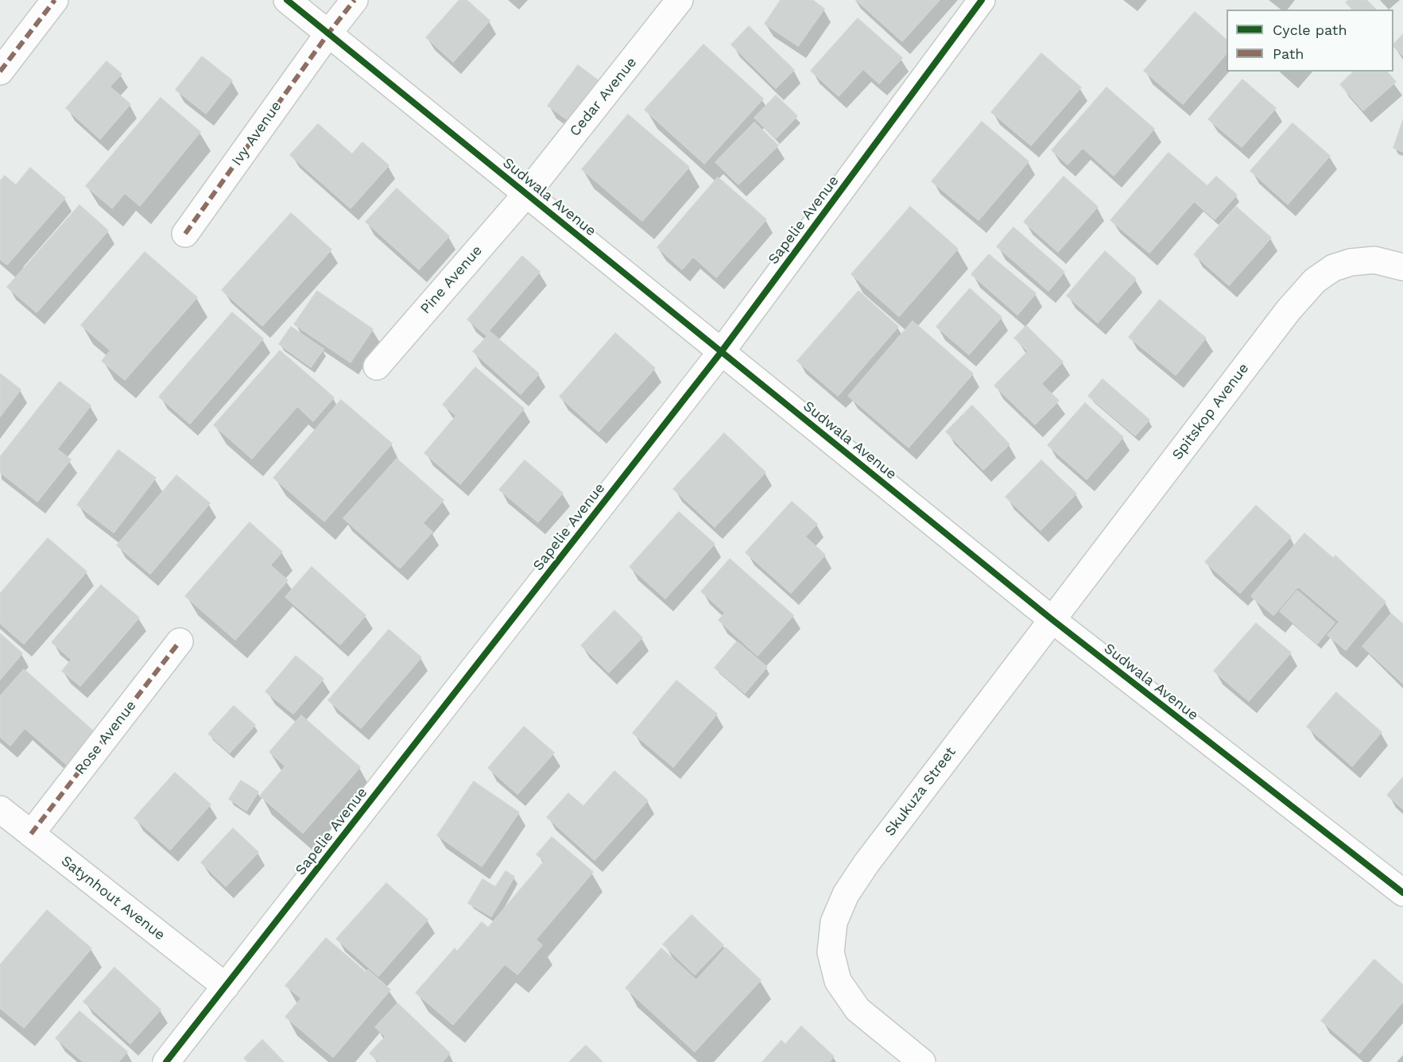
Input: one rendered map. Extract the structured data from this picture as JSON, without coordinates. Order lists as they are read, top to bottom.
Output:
{
  "streets": {
    "street": [
      "Cedar Avenue",
      "Ivy Avenue",
      "Sudwala Avenue",
      "Sapelie Avenue",
      "Pine Avenue",
      "Spitskop Avenue",
      "Rose Avenue",
      "Skukuza Street",
      "Satynhout Avenue"
    ]
  },
  "crossings": [
    ["Cedar Avenue", "Sudwala Avenue"],
    ["Cedar Avenue", "Pine Avenue"],
    ["Ivy Avenue", "Sudwala Avenue"],
    ["Sudwala Avenue", "Sapelie Avenue"],
    ["Sudwala Avenue", "Pine Avenue"],
    ["Sudwala Avenue", "Spitskop Avenue"],
    ["Sudwala Avenue", "Skukuza Street"],
    ["Sapelie Avenue", "Satynhout Avenue"],
    ["Spitskop Avenue", "Skukuza Street"],
    ["Rose Avenue", "Satynhout Avenue"]
  ],
  "legend": ["Cycle path", "Path"]
}
